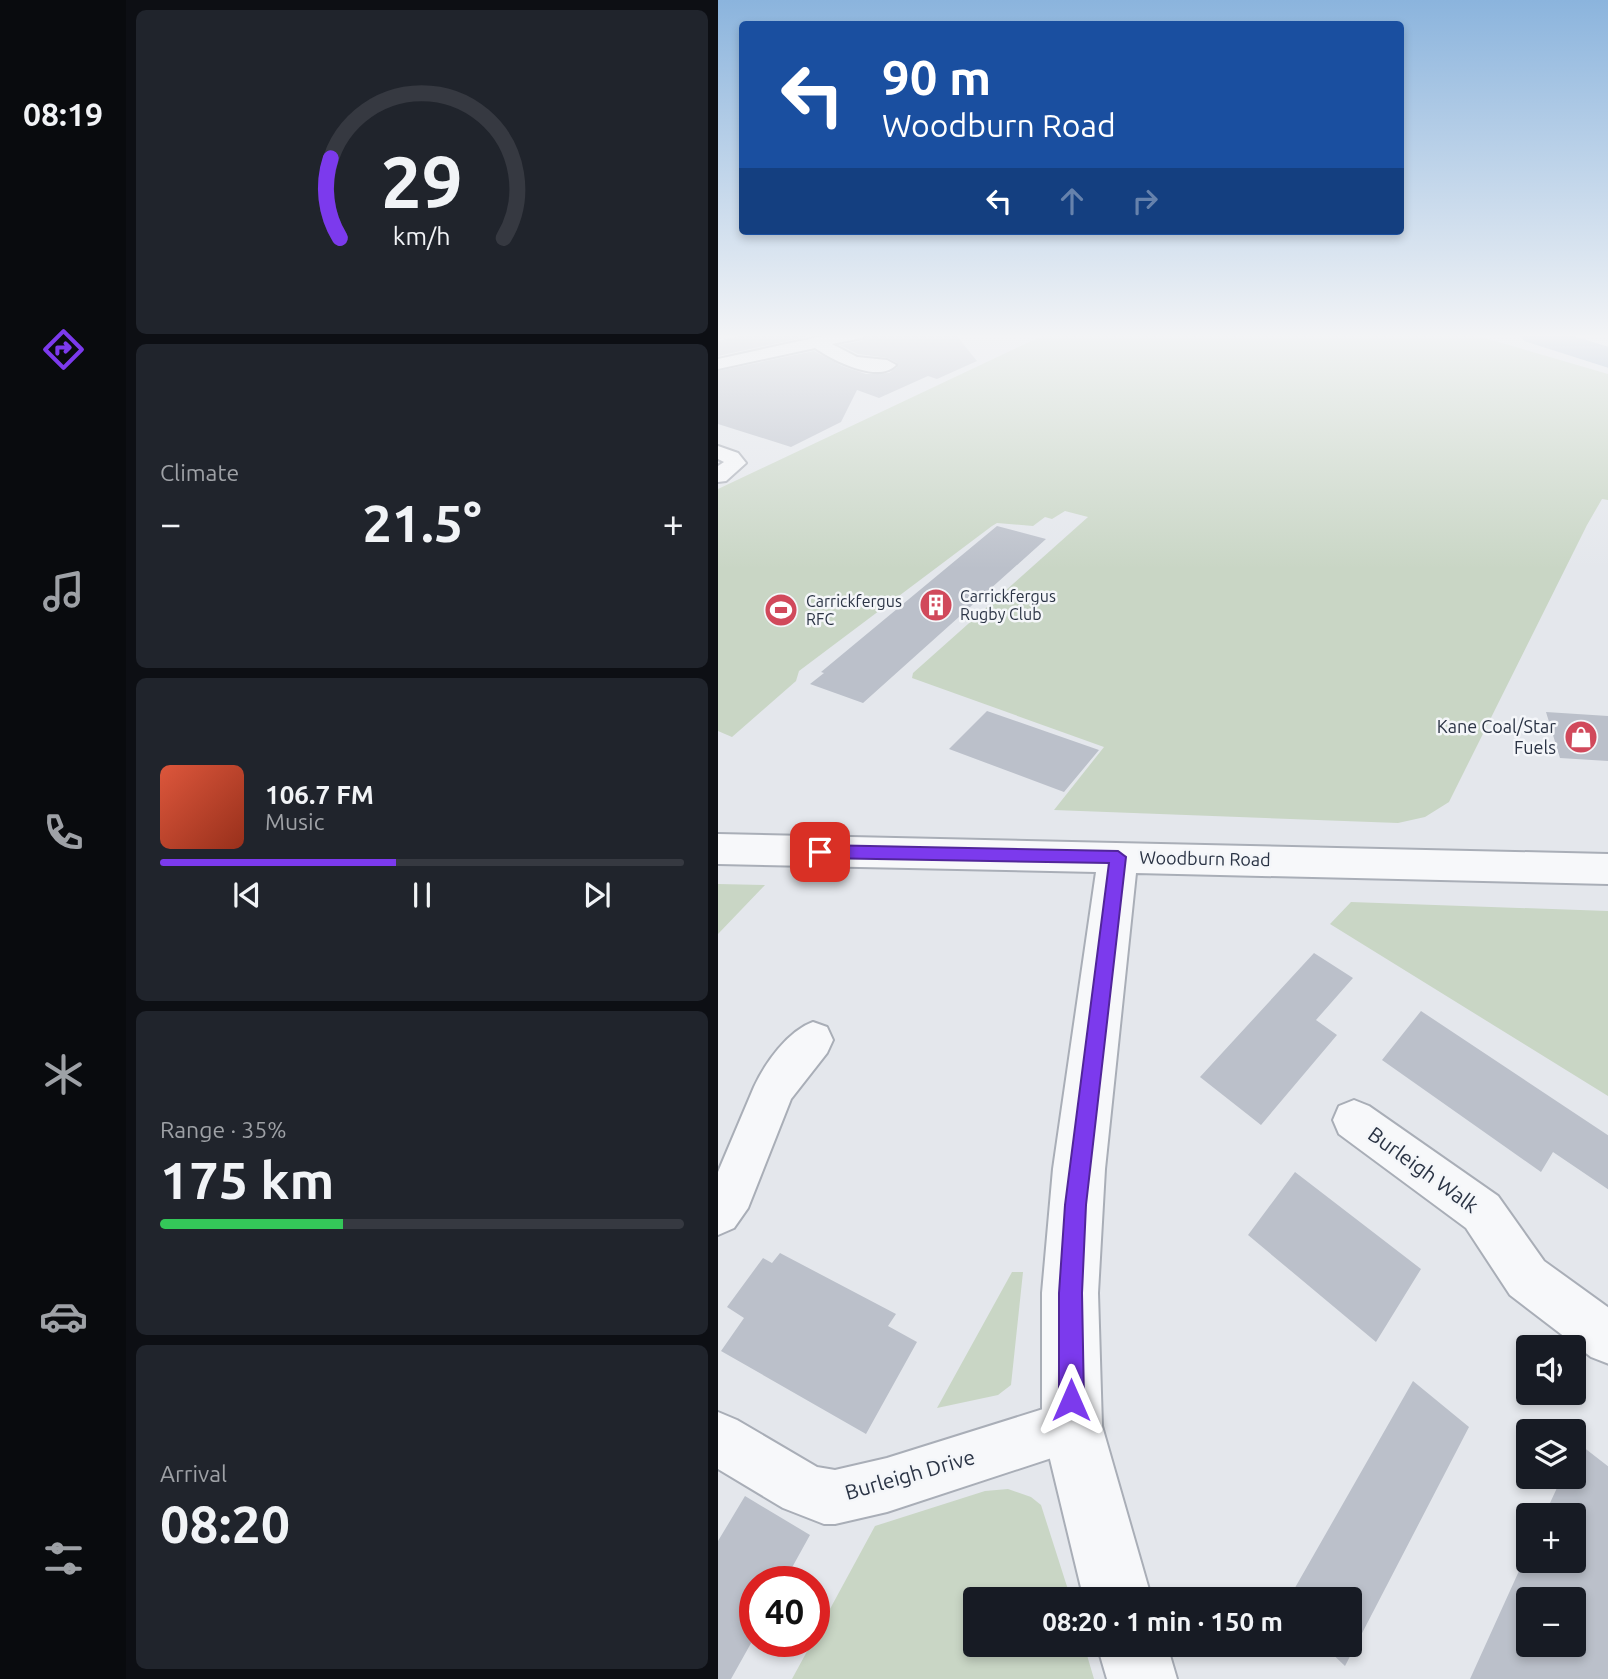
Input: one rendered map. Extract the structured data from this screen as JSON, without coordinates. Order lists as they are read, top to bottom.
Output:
{
  "streets": {
    "street": ["Woodburn Road", "Burleigh Walk", "Burleigh Drive"]
  },
  "places": {
    "building": ["Carrickfergus Rugby Club"],
    "sports": ["Carrickfergus RFC"],
    "shop": ["Kane Coal/Star Fuels"]
  },
  "page": {
    "tabs": "08:19",
    "turn": ["90 m", "Woodburn Road"],
    "tile": [
      "Climate",
      ["Range · 35%", "175 km"],
      ["Arrival", "08:20"]
    ],
    "heat": ["−", "21.5°", "+"],
    "song": ["106.7 FM", "Music"],
    "map_buttons": ["+", "−"],
    "limit": "40",
    "trip": "08:20 · 1 min · 150 m",
    "gauge": ["29", "km/h"]
  }
}
